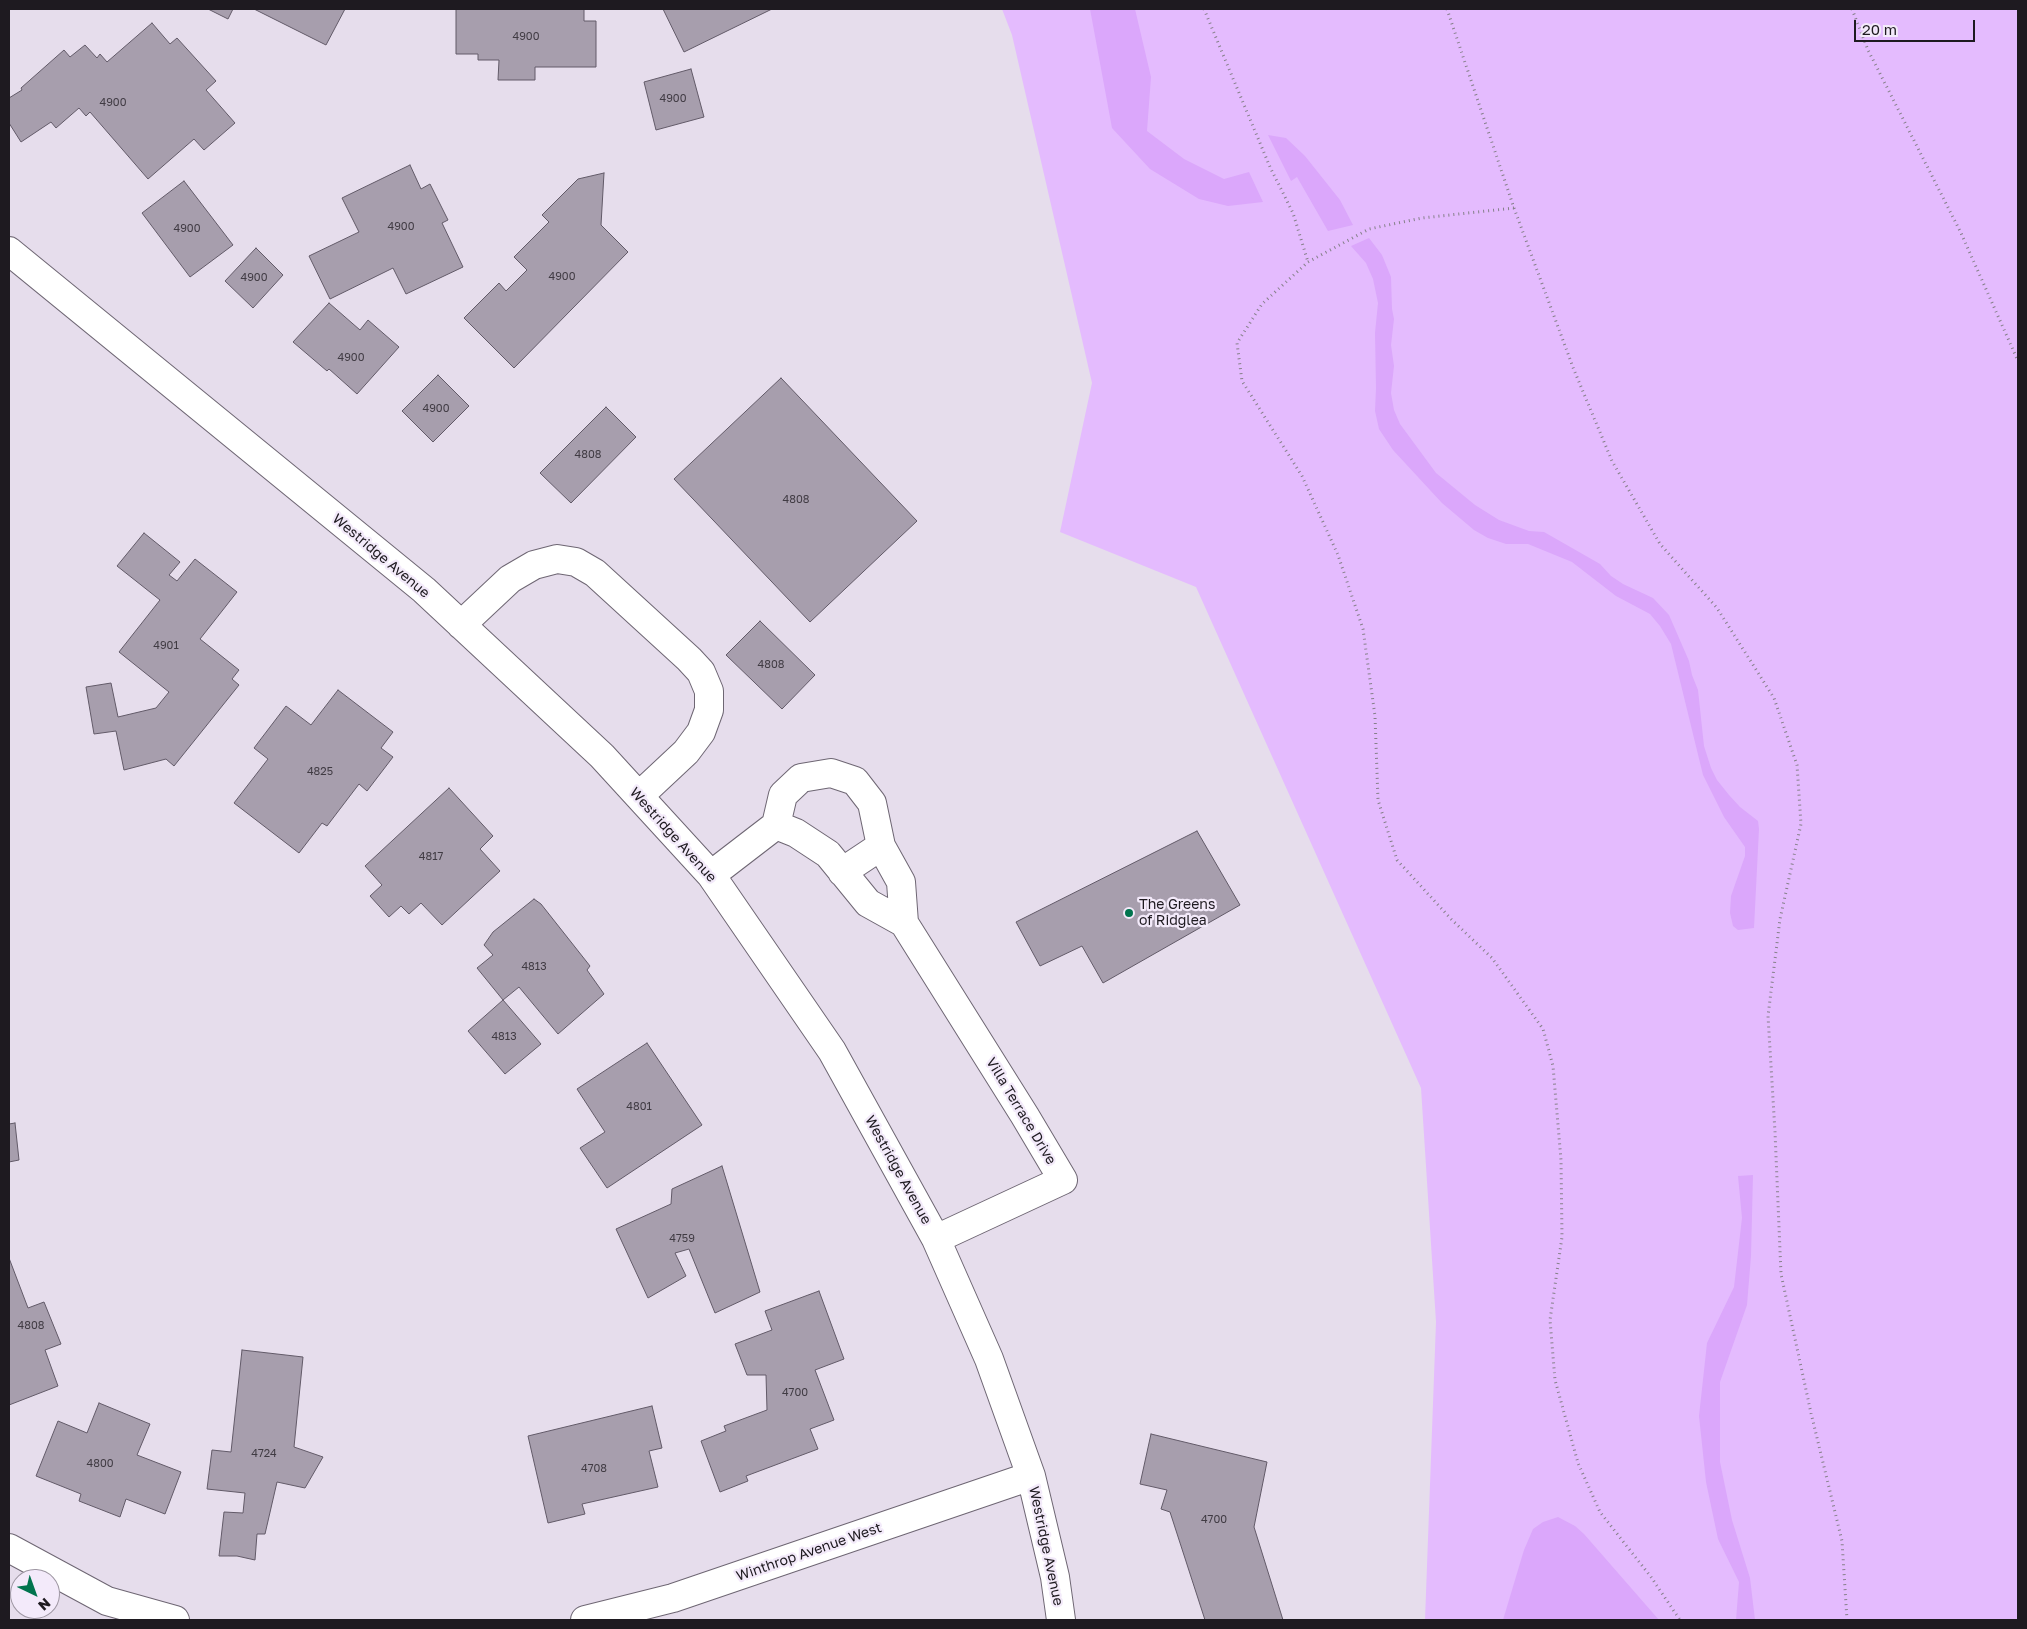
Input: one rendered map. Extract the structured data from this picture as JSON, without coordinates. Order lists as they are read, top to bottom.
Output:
{
  "streets": {
    "street": ["Westridge Avenue", "Villa Terrace Drive", "Winthrop Avenue West"]
  },
  "crossings": [
    ["Westridge Avenue", "Villa Terrace Drive"],
    ["Westridge Avenue", "Winthrop Avenue West"]
  ],
  "places": ["The Greens of Ridglea"],
  "house_numbers": [
    "4900",
    "4900",
    "4900",
    "4900",
    "4900",
    "4900",
    "4900",
    "4900",
    "4900",
    "4808",
    "4808",
    "4901",
    "4808",
    "4825",
    "4817",
    "4813",
    "4813",
    "4801",
    "4759",
    "4808",
    "4700",
    "4724",
    "4800",
    "4708",
    "4700"
  ],
  "scale_bar": "20 m",
  "north": "bottom right"
}
